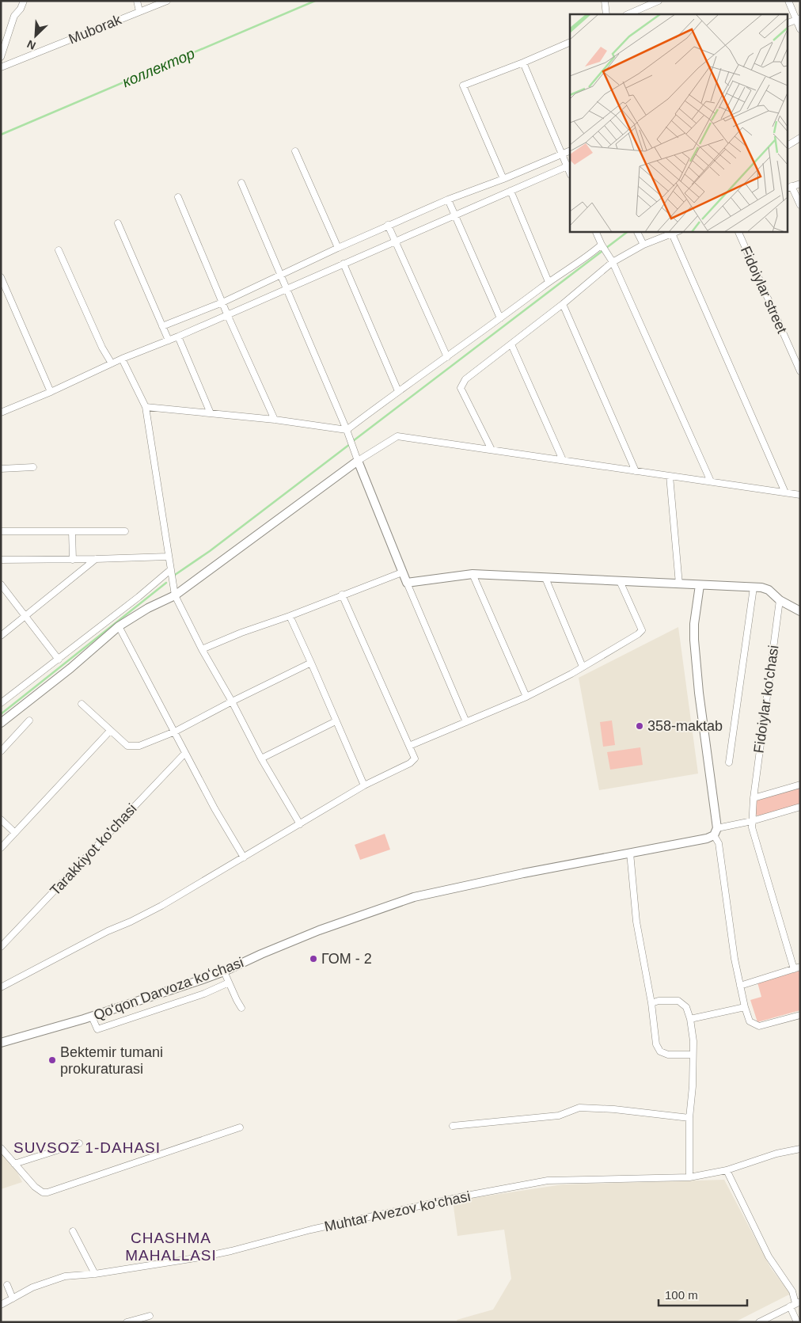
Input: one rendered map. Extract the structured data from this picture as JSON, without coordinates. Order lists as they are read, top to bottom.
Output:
{
  "streets": {
    "street": [
      "Muborak",
      "Fidoiylar street",
      "Fidoiylar ko'chasi",
      "Tarakkiyot ko'chasi",
      "Qoʻqon Darvoza koʻchasi",
      "Muhtar Avezov ko'chasi"
    ]
  },
  "districts": ["SUVSOZ 1-DAHASI", "CHASHMA MAHALLASI"],
  "water": ["коллектор"],
  "places": ["358-maktab", "ГОМ - 2", "Bektemir tumani prokuraturasi"],
  "scale_bar": "100 m",
  "north": "bottom left"
}
